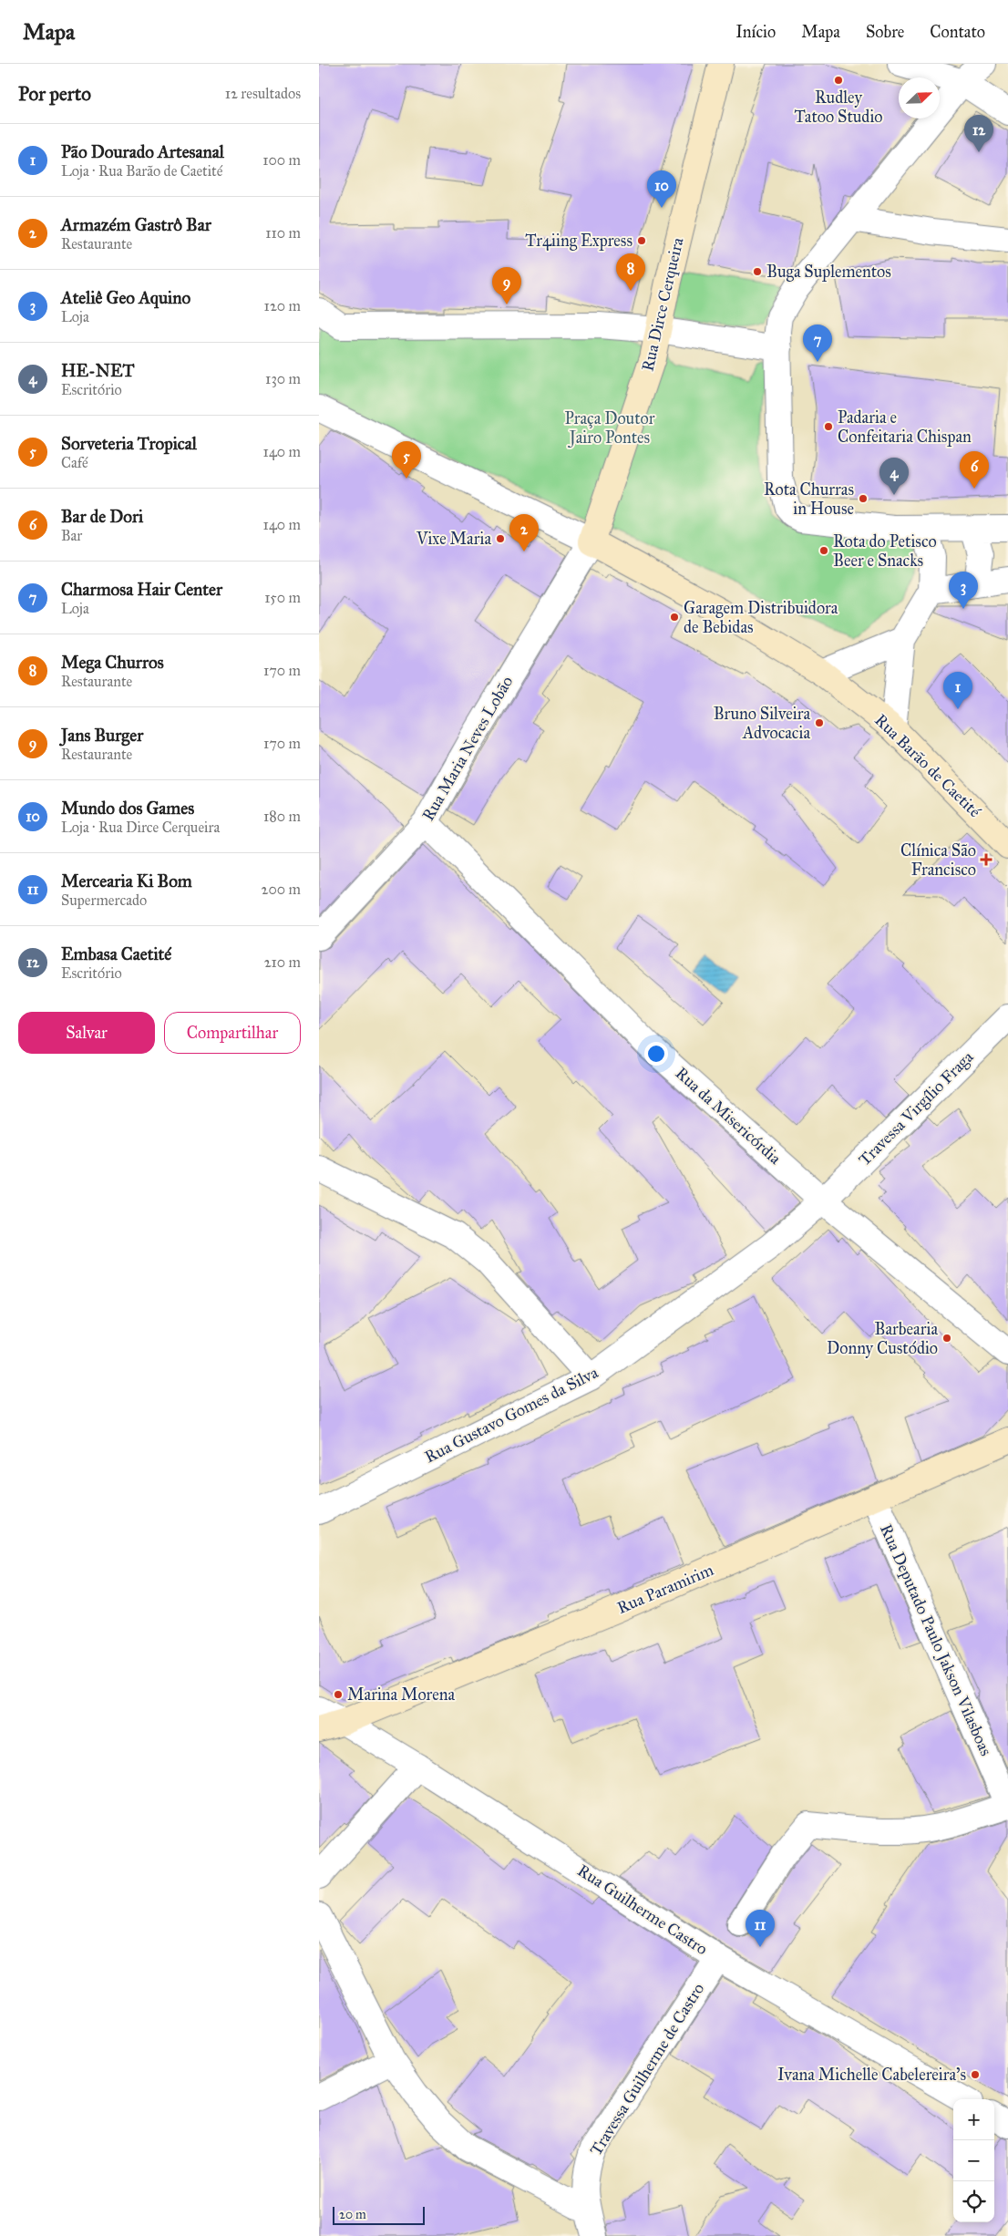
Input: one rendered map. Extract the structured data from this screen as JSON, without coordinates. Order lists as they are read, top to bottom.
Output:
{
  "streets": {
    "main road": ["Rua Dirce Cerqueira", "Rua Barão de Caetité", "Rua Paramirim"],
    "street": [
      "Rua Maria Neves Lobão",
      "Travessa Virgílio Fraga",
      "Rua da Misericórdia",
      "Rua Gustavo Gomes da Silva",
      "Rua Deputado Paulo Jakson Vilasboas",
      "Rua Guilherme Castro",
      "Travessa Guilherme de Castro"
    ]
  },
  "crossings": [
    ["Rua Dirce Cerqueira", "Rua Maria Neves Lobão"],
    ["Rua Maria Neves Lobão", "Rua da Misericórdia"],
    ["Travessa Virgílio Fraga", "Rua da Misericórdia"],
    ["Travessa Virgílio Fraga", "Rua Gustavo Gomes da Silva"],
    ["Rua da Misericórdia", "Rua Gustavo Gomes da Silva"],
    ["Rua Paramirim", "Rua Deputado Paulo Jakson Vilasboas"],
    ["Rua Paramirim", "Rua Guilherme Castro"],
    ["Rua Guilherme Castro", "Travessa Guilherme de Castro"]
  ],
  "parks": ["Praça Doutor Jairo Pontes"],
  "places": {
    "other": [
      "Rudley Tatoo Studio",
      "Tr4iing Express",
      "Buga Suplementos",
      "Padaria e Confeitaria Chispan",
      "Rota Churras in House",
      "Vixe Maria",
      "Rota do Petisco Beer e Snacks",
      "Garagem Distribuidora de Bebidas",
      "Bruno Silveira Advocacia",
      "Barbearia Donny Custódio",
      "Marina Morena",
      "Ivana Michelle Cabelereira's"
    ],
    "health": ["Clínica São Francisco"]
  },
  "scale_bar": "20 m",
  "north": "top right",
  "page": {
    "header": "Mapa",
    "nav": [
      "Início",
      "Mapa",
      "Sobre",
      "Contato"
    ],
    "heading": ["Por perto", "12 resultados"],
    "pins": [
      "12",
      "10",
      "8",
      "9",
      "7",
      "5",
      "6",
      "4",
      "2",
      "3",
      "1",
      "11"
    ],
    "list": [
      {
        "mark": "1",
        "name": "Pão Dourado Artesanal",
        "note": "Loja · Rua Barão de Caetité",
        "value": "100 m"
      },
      {
        "mark": "2",
        "name": "Armazém Gastrô Bar",
        "note": "Restaurante",
        "value": "110 m"
      },
      {
        "mark": "3",
        "name": "Ateliê Geo Aquino",
        "note": "Loja",
        "value": "120 m"
      },
      {
        "mark": "4",
        "name": "HE-NET",
        "note": "Escritório",
        "value": "130 m"
      },
      {
        "mark": "5",
        "name": "Sorveteria Tropical",
        "note": "Café",
        "value": "140 m"
      },
      {
        "mark": "6",
        "name": "Bar de Dori",
        "note": "Bar",
        "value": "140 m"
      },
      {
        "mark": "7",
        "name": "Charmosa Hair Center",
        "note": "Loja",
        "value": "150 m"
      },
      {
        "mark": "8",
        "name": "Mega Churros",
        "note": "Restaurante",
        "value": "170 m"
      },
      {
        "mark": "9",
        "name": "Jans Burger",
        "note": "Restaurante",
        "value": "170 m"
      },
      {
        "mark": "10",
        "name": "Mundo dos Games",
        "note": "Loja · Rua Dirce Cerqueira",
        "value": "180 m"
      },
      {
        "mark": "11",
        "name": "Mercearia Ki Bom",
        "note": "Supermercado",
        "value": "200 m"
      },
      {
        "mark": "12",
        "name": "Embasa Caetité",
        "note": "Escritório",
        "value": "210 m"
      }
    ],
    "buttons": ["Salvar", "Compartilhar"],
    "map_buttons": ["+", "−"],
    "scale": "20 m"
  }
}
